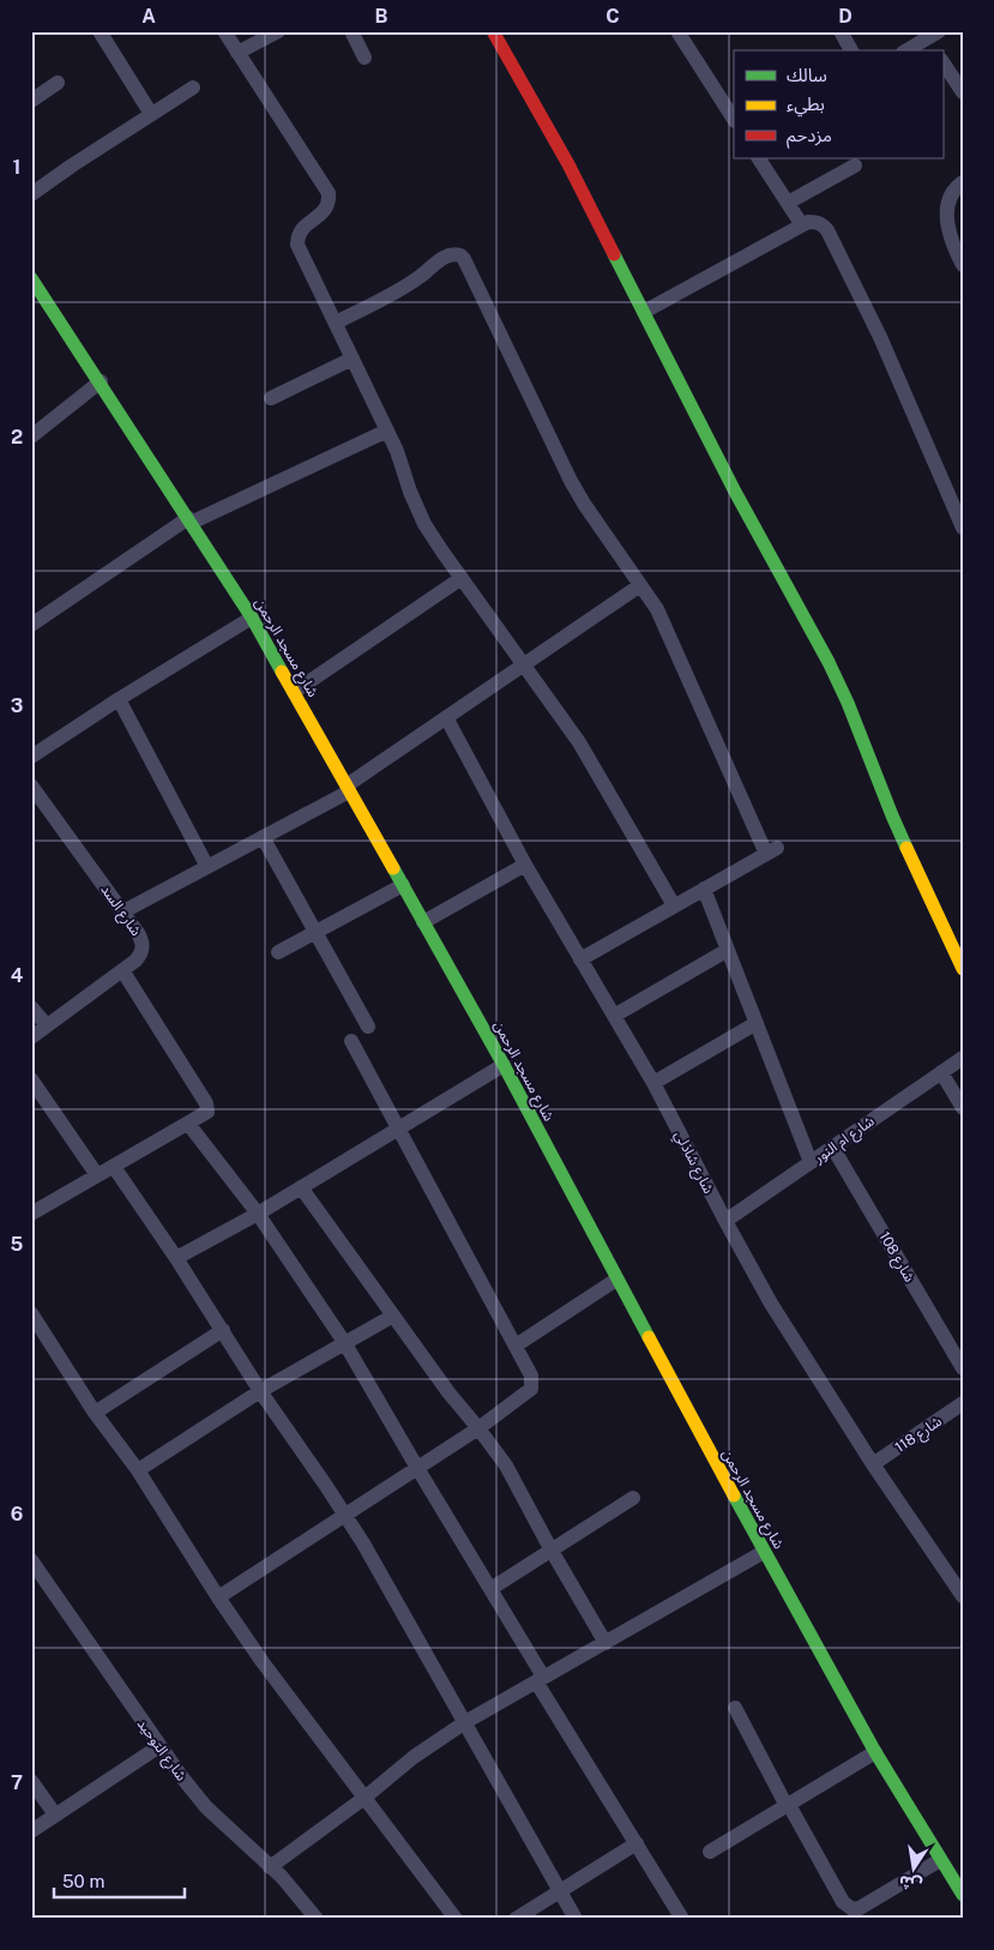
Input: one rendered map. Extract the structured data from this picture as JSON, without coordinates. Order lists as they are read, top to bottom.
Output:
{
  "streets": {
    "street": [
      "شارع مسجد الرحمن",
      "شارع السد",
      "شارع ام النور",
      "شارع شاذلي",
      "شارع 108",
      "شارع 118",
      "شارع التوحيد"
    ]
  },
  "crossings": [
    ["شارع ام النور", "شارع شاذلي"],
    ["شارع ام النور", "شارع 108"],
    ["شارع شاذلي", "شارع 118"]
  ],
  "legend": ["سالك", "بطيء", "مزدحم"],
  "scale_bar": "50 m",
  "north": "bottom",
  "grid": {
    "columns": [
      "A",
      "B",
      "C",
      "D"
    ],
    "rows": [
      "1",
      "2",
      "3",
      "4",
      "5",
      "6",
      "7"
    ]
  }
}
